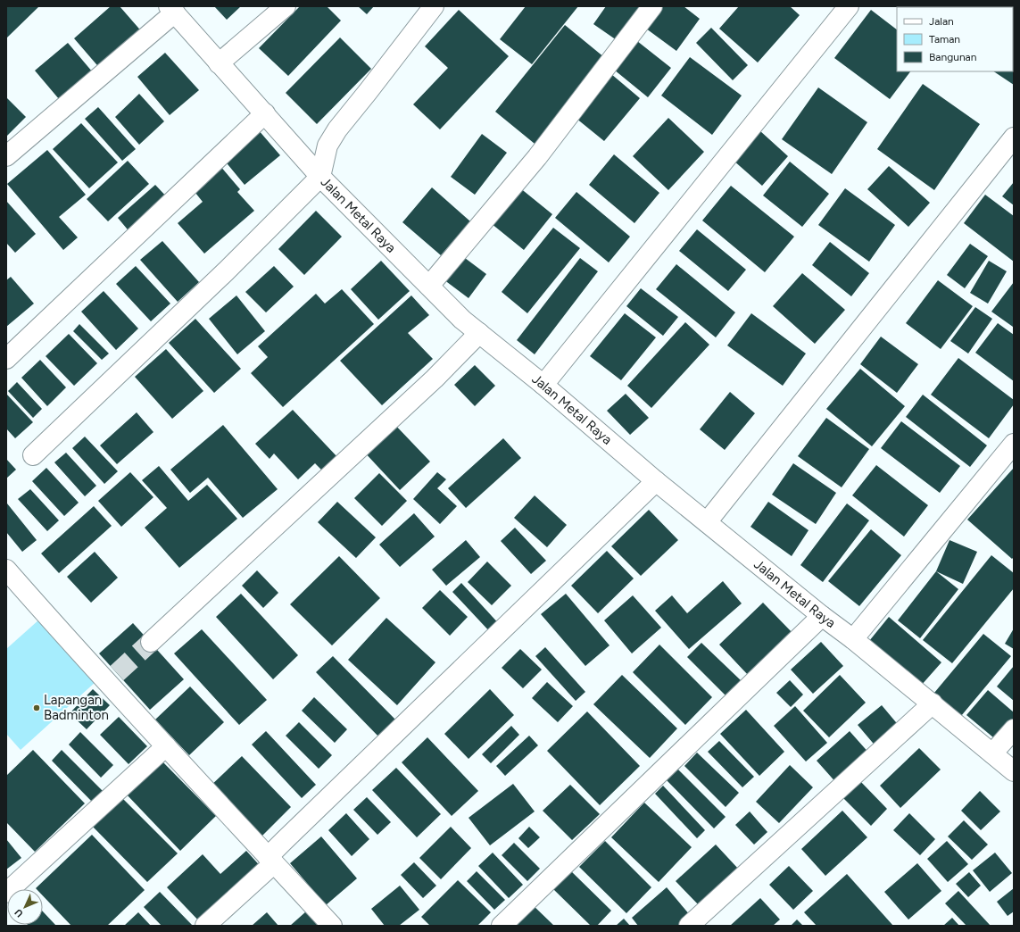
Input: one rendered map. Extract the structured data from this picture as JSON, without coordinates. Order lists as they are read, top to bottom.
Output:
{
  "streets": {
    "street": ["Jalan Metal Raya"]
  },
  "places": ["Lapangan Badminton"],
  "legend": ["Jalan", "Taman", "Bangunan"],
  "north": "bottom left"
}
